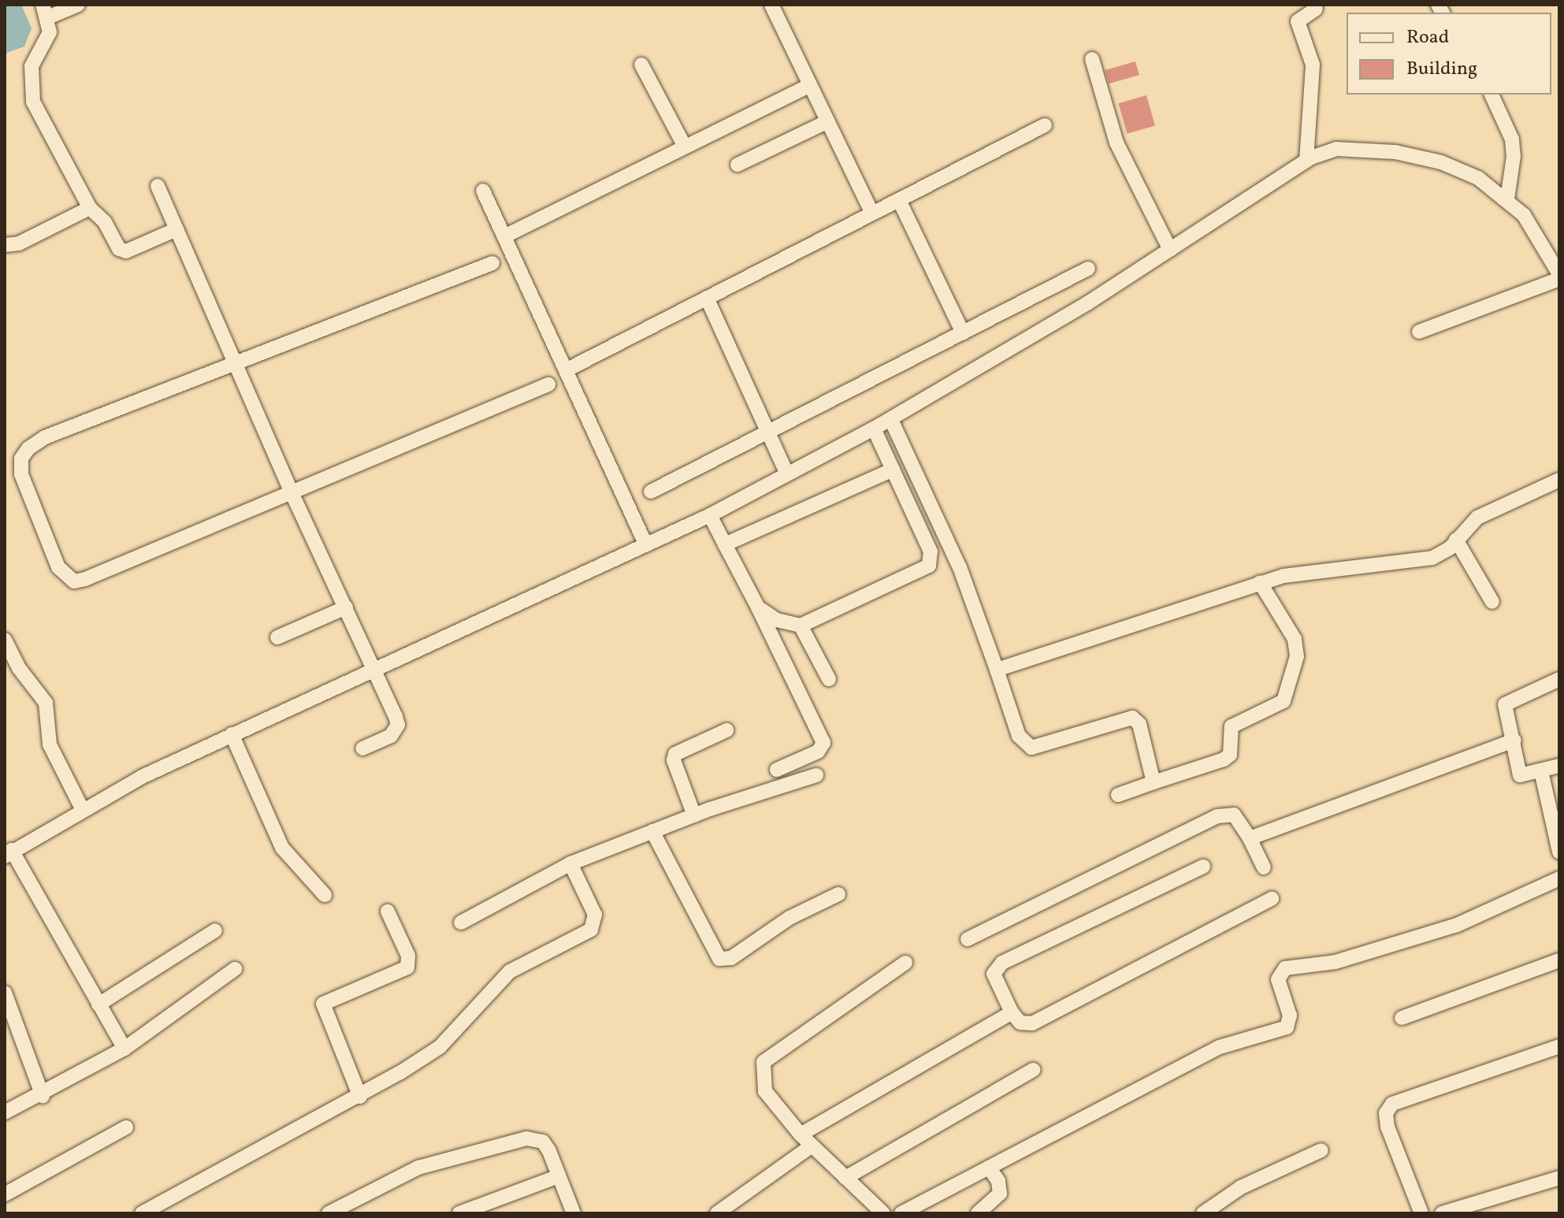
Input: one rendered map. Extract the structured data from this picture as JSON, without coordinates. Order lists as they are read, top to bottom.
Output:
{
  "legend": ["Road", "Building"]
}
